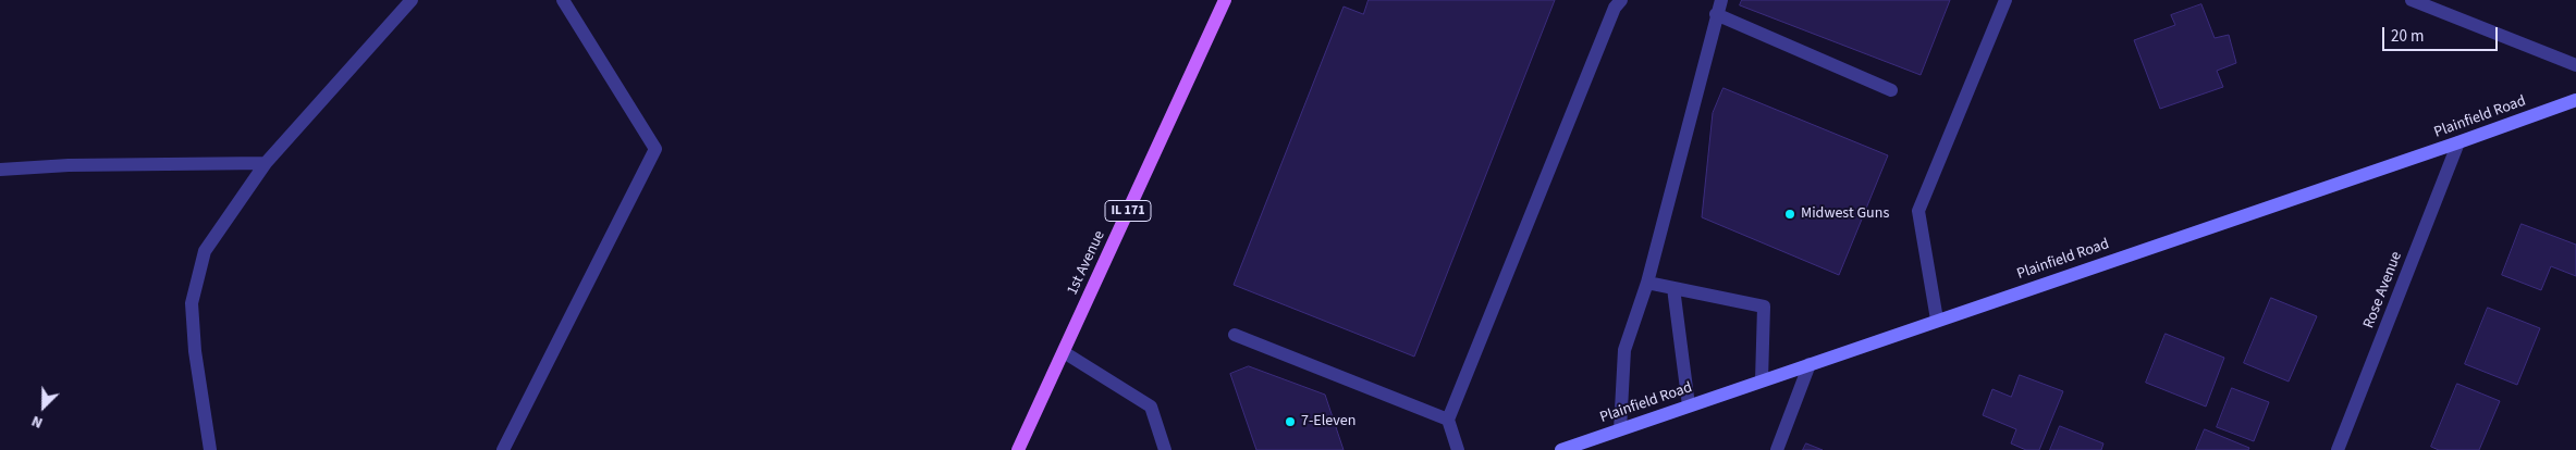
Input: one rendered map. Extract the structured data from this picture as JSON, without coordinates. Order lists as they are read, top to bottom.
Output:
{
  "streets": {
    "main road": ["IL 171", "1st Avenue"],
    "street": ["Plainfield Road", "Rose Avenue"]
  },
  "crossings": [
    ["Plainfield Road", "Rose Avenue"]
  ],
  "places": ["Midwest Guns", "7-Eleven"],
  "scale_bar": "20 m",
  "north": "bottom left"
}
